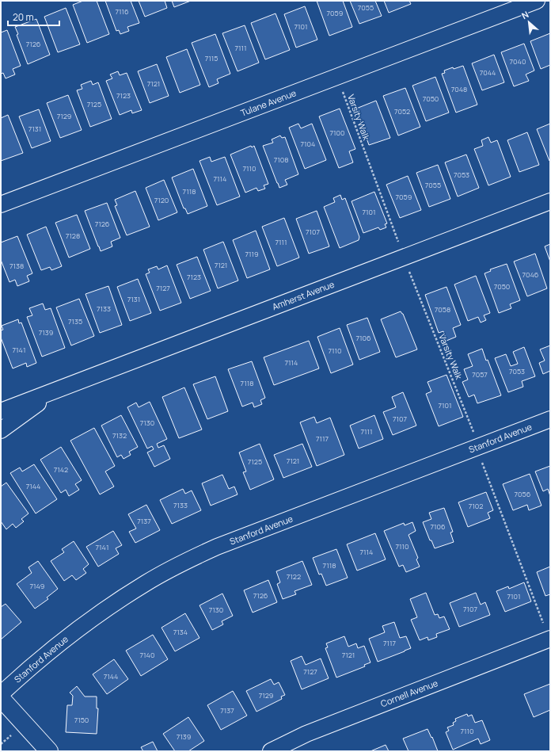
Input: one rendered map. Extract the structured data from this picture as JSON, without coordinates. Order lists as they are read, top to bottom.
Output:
{
  "streets": {
    "street": [
      "Tulane Avenue",
      "Amherst Avenue",
      "Stanford Avenue",
      "Cornell Avenue"
    ],
    "path": ["Varsity Walk"]
  },
  "crossings": [
    ["Tulane Avenue", "Varsity Walk"],
    ["Varsity Walk", "Amherst Avenue"],
    ["Varsity Walk", "Stanford Avenue"],
    ["Varsity Walk", "Cornell Avenue"]
  ],
  "house_numbers": [
    "7055",
    "7116",
    "7059",
    "7101",
    "7126",
    "7111",
    "7115",
    "7040",
    "7044",
    "7121",
    "7048",
    "7123",
    "7050",
    "7125",
    "7052",
    "7129",
    "7131",
    "7100",
    "7104",
    "7108",
    "7110",
    "7053",
    "7114",
    "7055",
    "7118",
    "7059",
    "7120",
    "7101",
    "7126",
    "7107",
    "7128",
    "7111",
    "7119",
    "7121",
    "7138",
    "7046",
    "7123",
    "7050",
    "7127",
    "7131",
    "7133",
    "7058",
    "7135",
    "7139",
    "7106",
    "7141",
    "7110",
    "7114",
    "7053",
    "7057",
    "7118",
    "7101",
    "7107",
    "7130",
    "7111",
    "7132",
    "7117",
    "7121",
    "7125",
    "7142",
    "7144",
    "7056",
    "7133",
    "7102",
    "7137",
    "7106",
    "7110",
    "7141",
    "7114",
    "7118",
    "7122",
    "7149",
    "7126",
    "7101",
    "7107",
    "7130",
    "7134",
    "7117",
    "7140",
    "7121",
    "7127",
    "7144",
    "7129",
    "7137",
    "7150",
    "7110",
    "7139"
  ],
  "scale_bar": "20 m",
  "north": "top left"
}
